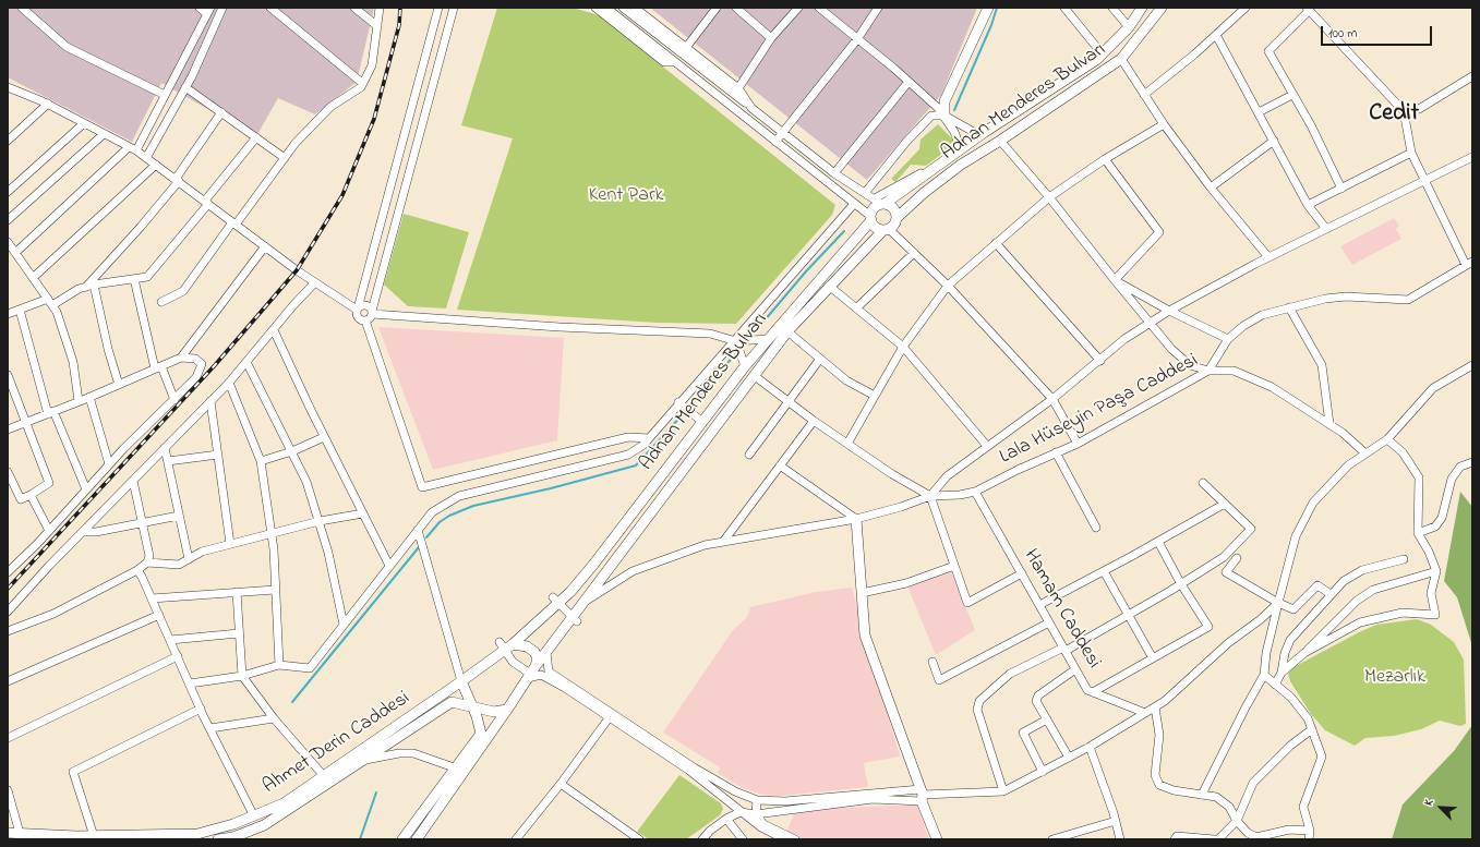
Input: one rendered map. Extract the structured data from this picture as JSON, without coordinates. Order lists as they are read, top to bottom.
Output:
{
  "streets": {
    "main road": ["Adnan Menderes Bulvarı", "Ahmet Derin Caddesi"],
    "street": ["Lala Hüseyin Paşa Caddesi", "Hamam Caddesi"]
  },
  "crossings": [
    ["Adnan Menderes Bulvarı", "Ahmet Derin Caddesi"],
    ["Lala Hüseyin Paşa Caddesi", "Hamam Caddesi"]
  ],
  "districts": ["Cedit"],
  "parks": ["Kent Park", "Mezarlık"],
  "scale_bar": "100 m",
  "north": "top left"
}
